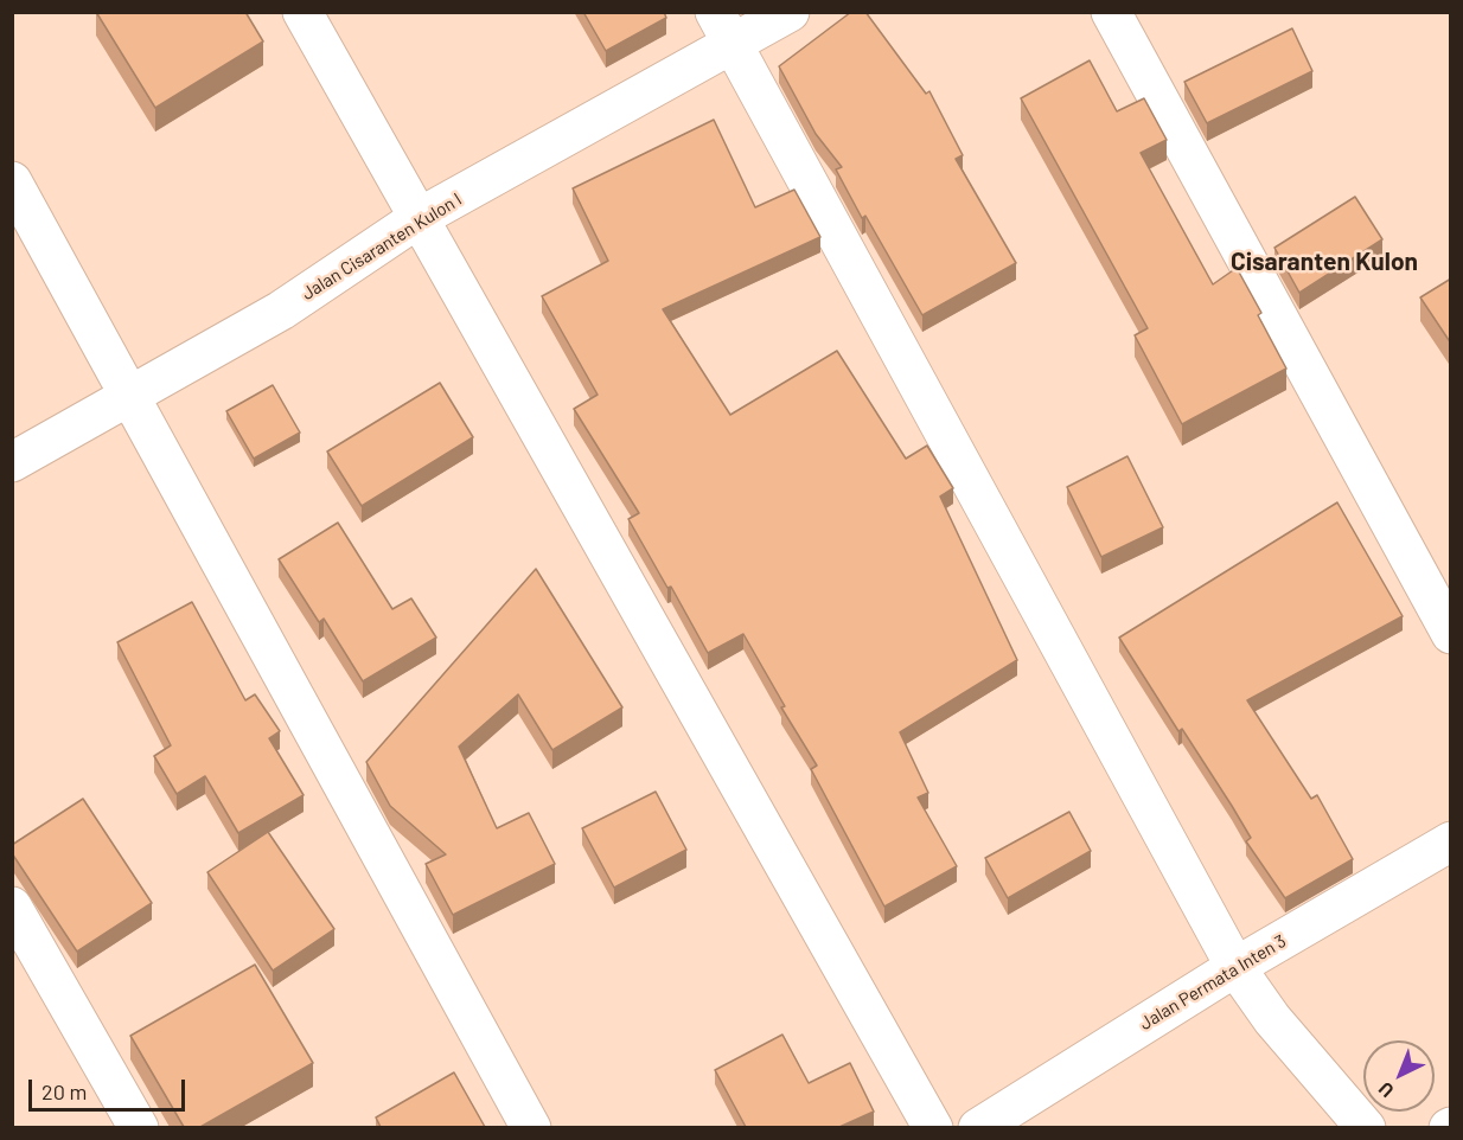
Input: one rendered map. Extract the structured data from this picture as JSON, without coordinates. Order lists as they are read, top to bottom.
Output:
{
  "streets": {
    "street": ["Jalan Cisaranten Kulon I", "Jalan Permata Inten 3"]
  },
  "districts": ["Cisaranten Kulon"],
  "scale_bar": "20 m",
  "north": "bottom left"
}
